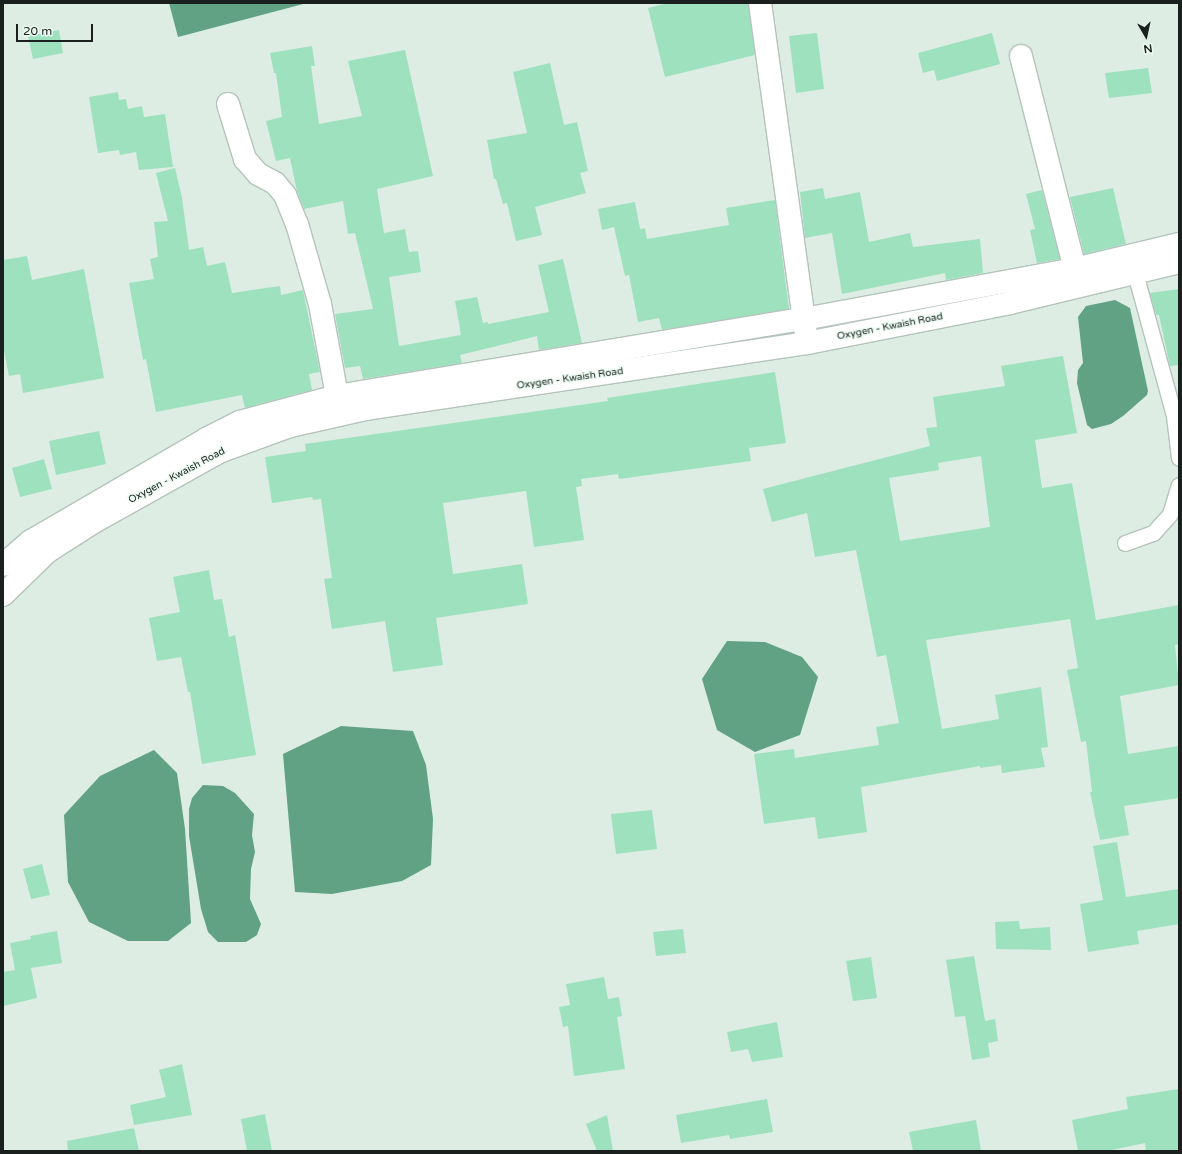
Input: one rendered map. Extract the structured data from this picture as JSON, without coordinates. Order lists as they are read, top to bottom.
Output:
{
  "streets": {
    "main road": ["Oxygen - Kwaish Road"]
  },
  "scale_bar": "20 m",
  "north": "bottom"
}
